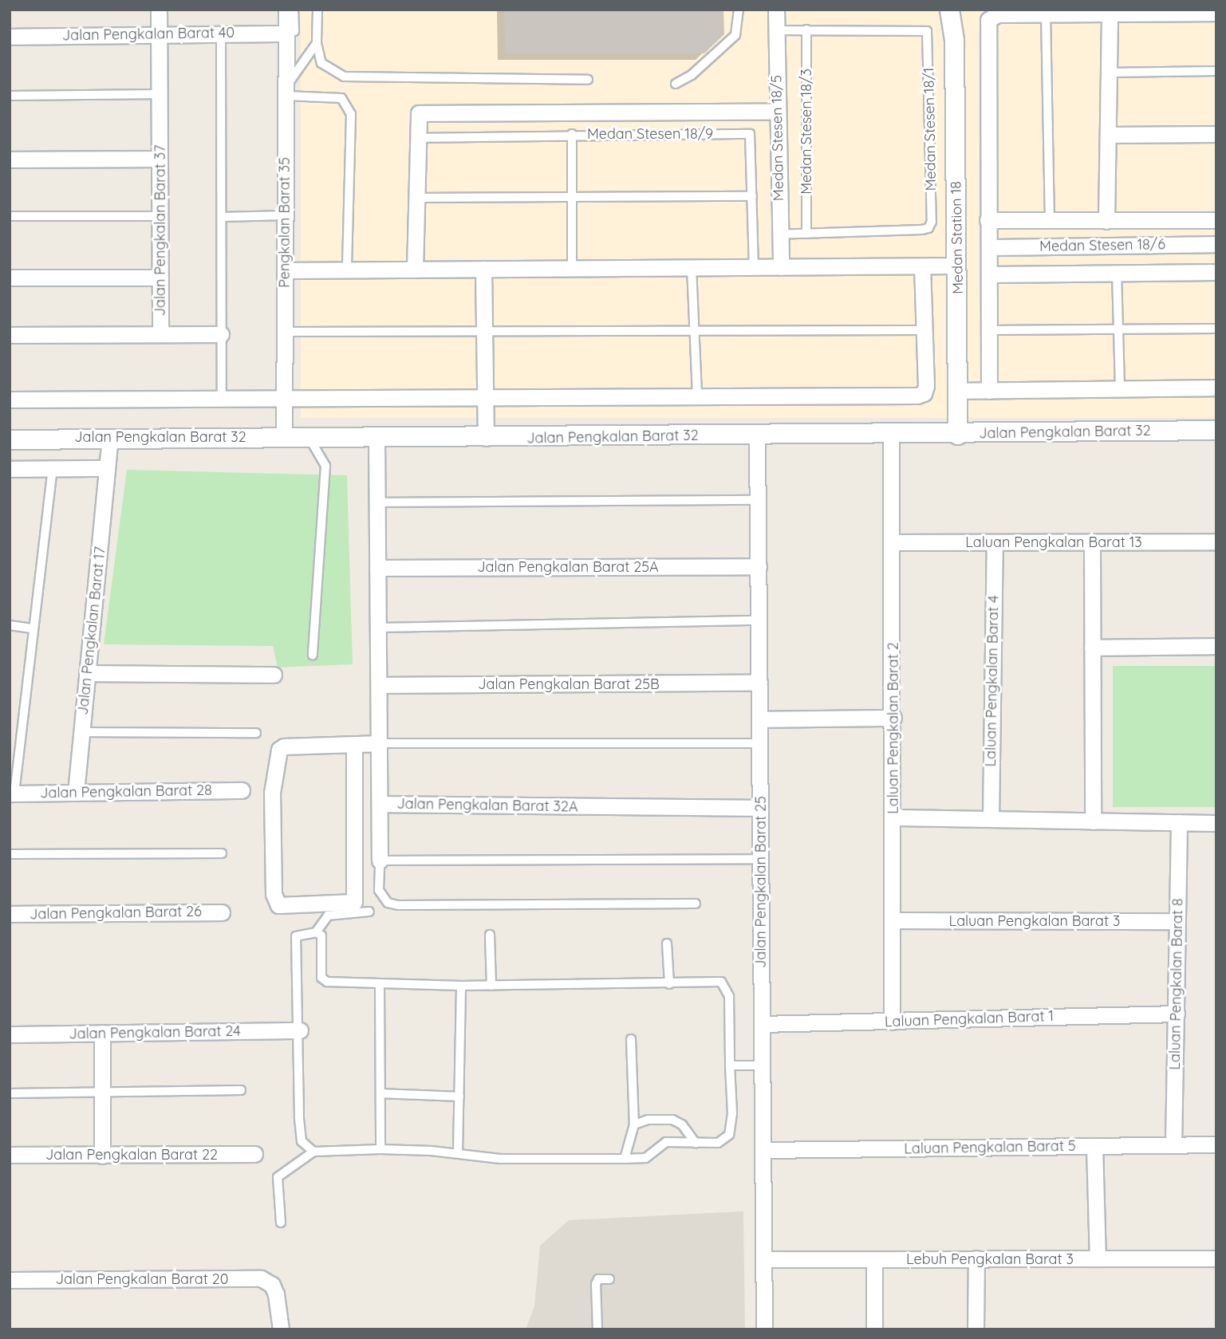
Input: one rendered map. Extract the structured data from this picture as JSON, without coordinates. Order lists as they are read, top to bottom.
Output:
{
  "streets": {
    "street": [
      "Jalan Pengkalan Barat 40",
      "Medan Stesen 18/9",
      "Medan Stesen 18/5",
      "Pengkalan Barat 35",
      "Jalan Pengkalan Barat 37",
      "Medan Station 18",
      "Medan Stesen 18/6",
      "Jalan Pengkalan Barat 32",
      "Laluan Pengkalan Barat 13",
      "Jalan Pengkalan Barat 25A",
      "Jalan Pengkalan Barat 17",
      "Laluan Pengkalan Barat 4",
      "Jalan Pengkalan Barat 25B",
      "Laluan Pengkalan Barat 2",
      "Jalan Pengkalan Barat 28",
      "Jalan Pengkalan Barat 32A",
      "Jalan Pengkalan Barat 25",
      "Jalan Pengkalan Barat 26",
      "Laluan Pengkalan Barat 3",
      "Laluan Pengkalan Barat 8",
      "Laluan Pengkalan Barat 1",
      "Jalan Pengkalan Barat 24",
      "Laluan Pengkalan Barat 5",
      "Jalan Pengkalan Barat 22",
      "Lebuh Pengkalan Barat 3",
      "Jalan Pengkalan Barat 20"
    ],
    "lane": ["Medan Stesen 18/1", "Medan Stesen 18/3"]
  },
  "crossings": [
    ["Jalan Pengkalan Barat 40", "Pengkalan Barat 35"],
    ["Jalan Pengkalan Barat 40", "Jalan Pengkalan Barat 37"],
    ["Medan Stesen 18/1", "Medan Stesen 18/3"],
    ["Medan Stesen 18/1", "Medan Stesen 18/5"],
    ["Medan Stesen 18/9", "Medan Stesen 18/5"],
    ["Pengkalan Barat 35", "Jalan Pengkalan Barat 32"],
    ["Medan Station 18", "Jalan Pengkalan Barat 32"],
    ["Jalan Pengkalan Barat 32", "Jalan Pengkalan Barat 17"],
    ["Jalan Pengkalan Barat 32", "Laluan Pengkalan Barat 2"],
    ["Jalan Pengkalan Barat 32", "Jalan Pengkalan Barat 32A"],
    ["Jalan Pengkalan Barat 32", "Jalan Pengkalan Barat 25"],
    ["Laluan Pengkalan Barat 13", "Laluan Pengkalan Barat 4"],
    ["Laluan Pengkalan Barat 13", "Laluan Pengkalan Barat 2"],
    ["Jalan Pengkalan Barat 25A", "Jalan Pengkalan Barat 32A"],
    ["Jalan Pengkalan Barat 25A", "Jalan Pengkalan Barat 25"],
    ["Jalan Pengkalan Barat 17", "Jalan Pengkalan Barat 28"],
    ["Jalan Pengkalan Barat 25B", "Jalan Pengkalan Barat 32A"],
    ["Jalan Pengkalan Barat 25B", "Jalan Pengkalan Barat 25"],
    ["Laluan Pengkalan Barat 2", "Laluan Pengkalan Barat 3"],
    ["Laluan Pengkalan Barat 2", "Laluan Pengkalan Barat 1"],
    ["Jalan Pengkalan Barat 32A", "Jalan Pengkalan Barat 25"],
    ["Jalan Pengkalan Barat 25", "Laluan Pengkalan Barat 1"],
    ["Jalan Pengkalan Barat 25", "Laluan Pengkalan Barat 5"],
    ["Jalan Pengkalan Barat 25", "Lebuh Pengkalan Barat 3"],
    ["Laluan Pengkalan Barat 3", "Laluan Pengkalan Barat 8"],
    ["Laluan Pengkalan Barat 8", "Laluan Pengkalan Barat 1"],
    ["Laluan Pengkalan Barat 8", "Laluan Pengkalan Barat 5"]
  ]
}
